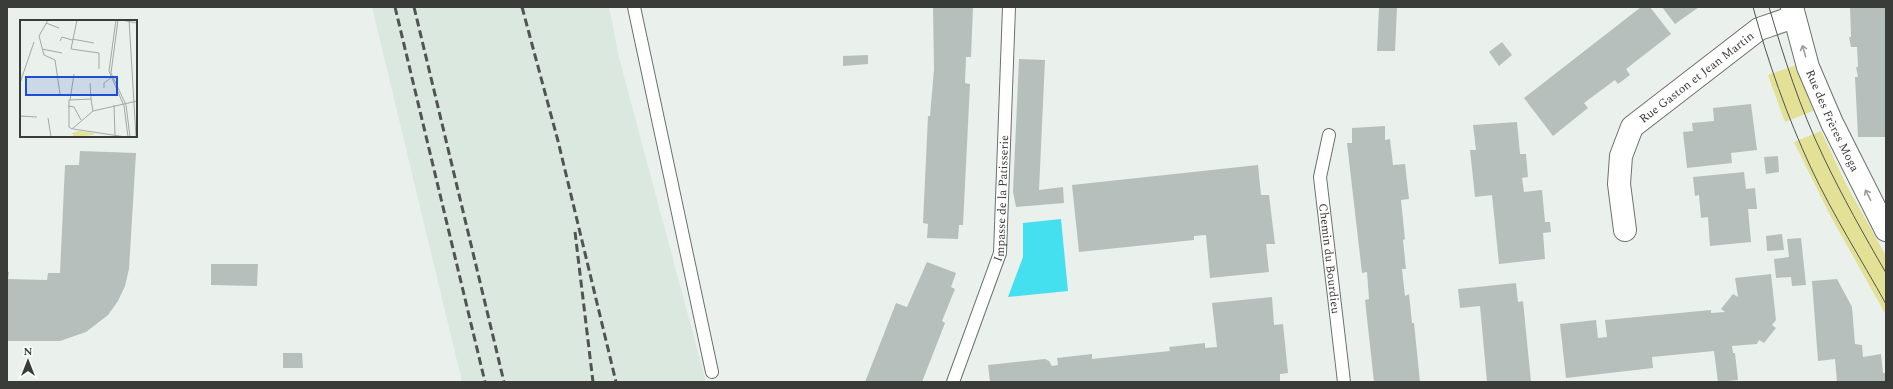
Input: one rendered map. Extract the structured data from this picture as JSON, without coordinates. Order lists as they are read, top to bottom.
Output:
{
  "streets": {
    "street": ["Rue Gaston et Jean Martin", "Rue des Frères Moga"],
    "lane": ["Impasse de la Patisserie", "Chemin du Bourdieu"]
  },
  "crossings": [
    ["Rue Gaston et Jean Martin", "Rue des Frères Moga"]
  ],
  "one_way": ["Rue des Frères Moga"],
  "north": "top"
}
